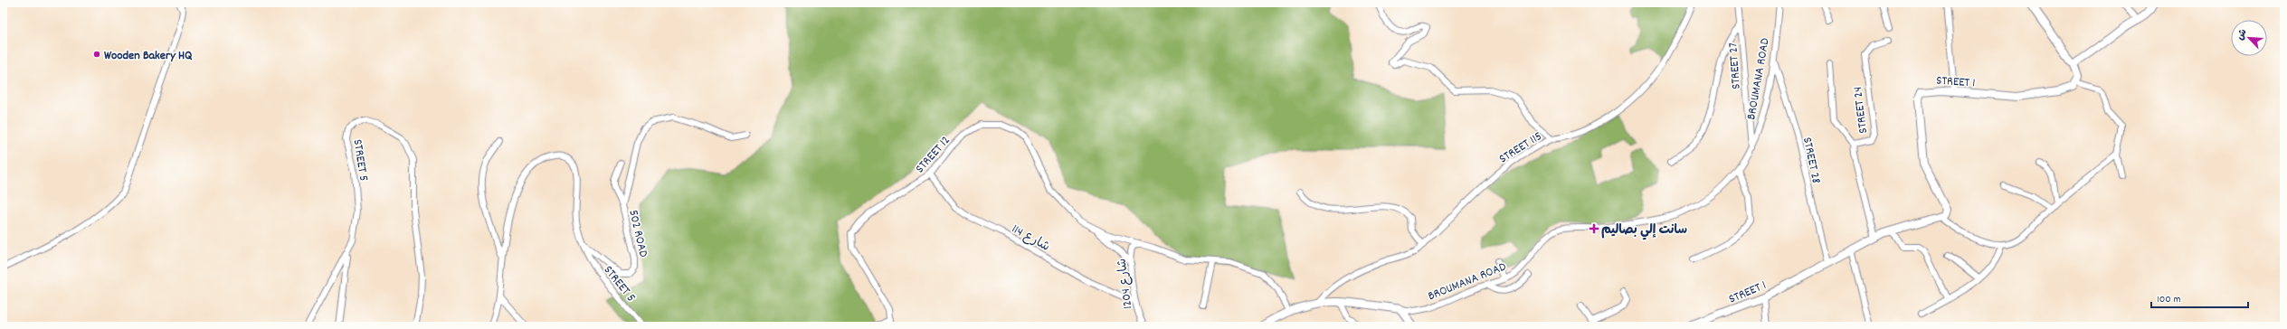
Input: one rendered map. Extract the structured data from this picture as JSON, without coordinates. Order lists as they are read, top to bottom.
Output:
{
  "streets": {
    "street": [
      "STREET 27",
      "BROUMANA ROAD",
      "STREET 1",
      "STREET 24",
      "STREET 115",
      "STREET 12",
      "STREET 5",
      "STREET 28",
      "502 ROAD",
      "شارع 114",
      "شارع 1204"
    ]
  },
  "crossings": [
    ["STREET 27", "BROUMANA ROAD"],
    ["BROUMANA ROAD", "STREET 115"],
    ["BROUMANA ROAD", "STREET 12"],
    ["BROUMANA ROAD", "STREET 28"],
    ["STREET 1", "STREET 24"],
    ["STREET 1", "STREET 28"],
    ["STREET 12", "شارع 114"],
    ["STREET 12", "شارع 1204"],
    ["STREET 5", "502 ROAD"],
    ["شارع 114", "شارع 1204"]
  ],
  "places": {
    "other": ["Wooden Bakery HQ"],
    "health": ["سانت إلي بصاليم"]
  },
  "scale_bar": "100 m",
  "north": "top left"
}
